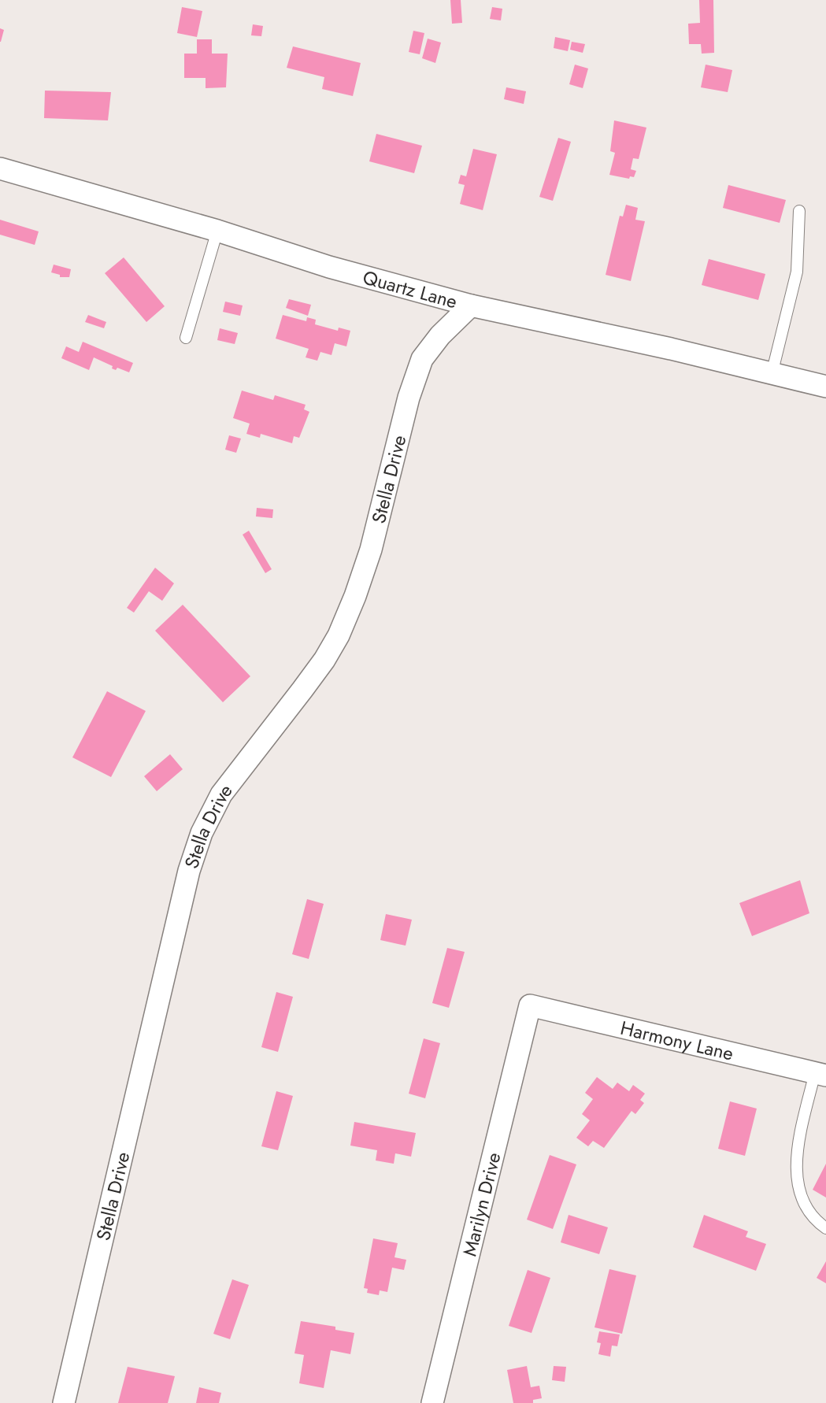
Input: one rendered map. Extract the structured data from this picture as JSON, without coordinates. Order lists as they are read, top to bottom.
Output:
{
  "streets": {
    "street": [
      "Quartz Lane",
      "Stella Drive",
      "Harmony Lane",
      "Marilyn Drive"
    ]
  },
  "crossings": [
    ["Quartz Lane", "Stella Drive"],
    ["Harmony Lane", "Marilyn Drive"]
  ]
}
